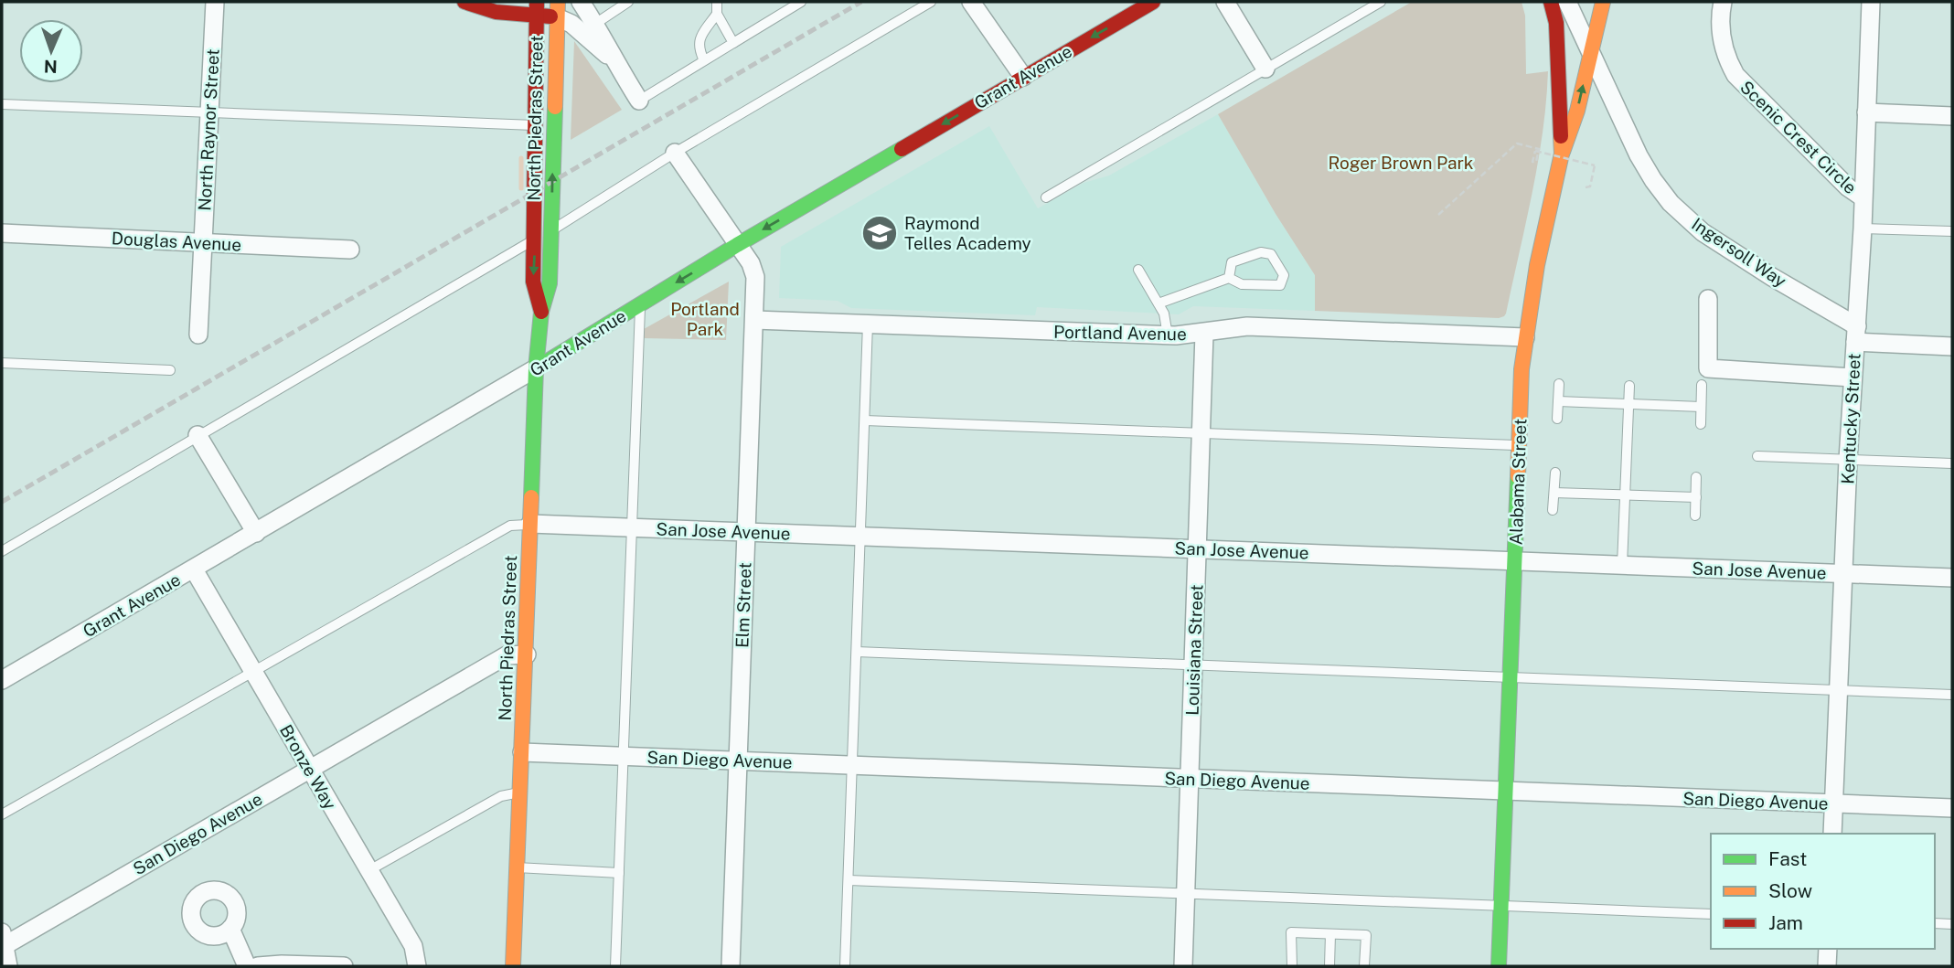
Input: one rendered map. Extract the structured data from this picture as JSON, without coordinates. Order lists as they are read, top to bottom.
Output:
{
  "streets": {
    "main road": ["Grant Avenue", "North Piedras Street", "Alabama Street"],
    "street": [
      "North Raynor Street",
      "Scenic Crest Circle",
      "Douglas Avenue",
      "Ingersoll Way",
      "Portland Avenue",
      "Kentucky Street",
      "San Jose Avenue",
      "Elm Street",
      "Louisiana Street",
      "San Diego Avenue",
      "Bronze Way"
    ]
  },
  "crossings": [
    ["Grant Avenue", "North Piedras Street"],
    ["Grant Avenue", "Elm Street"],
    ["Grant Avenue", "Bronze Way"],
    ["North Piedras Street", "San Jose Avenue"],
    ["North Piedras Street", "San Diego Avenue"],
    ["North Raynor Street", "Douglas Avenue"],
    ["Scenic Crest Circle", "Kentucky Street"],
    ["Ingersoll Way", "Kentucky Street"],
    ["Portland Avenue", "Alabama Street"],
    ["Portland Avenue", "Elm Street"],
    ["Portland Avenue", "Louisiana Street"],
    ["Kentucky Street", "San Jose Avenue"],
    ["Kentucky Street", "San Diego Avenue"],
    ["Alabama Street", "San Jose Avenue"],
    ["Alabama Street", "San Diego Avenue"],
    ["San Jose Avenue", "Elm Street"],
    ["San Jose Avenue", "Louisiana Street"],
    ["Elm Street", "San Diego Avenue"],
    ["Louisiana Street", "San Diego Avenue"],
    ["San Diego Avenue", "Bronze Way"]
  ],
  "one_way": ["Grant Avenue"],
  "parks": ["Roger Brown Park", "Portland Park"],
  "places": {
    "school or university": ["Raymond Telles Academy"]
  },
  "legend": ["Fast", "Slow", "Jam"],
  "north": "bottom"
}
